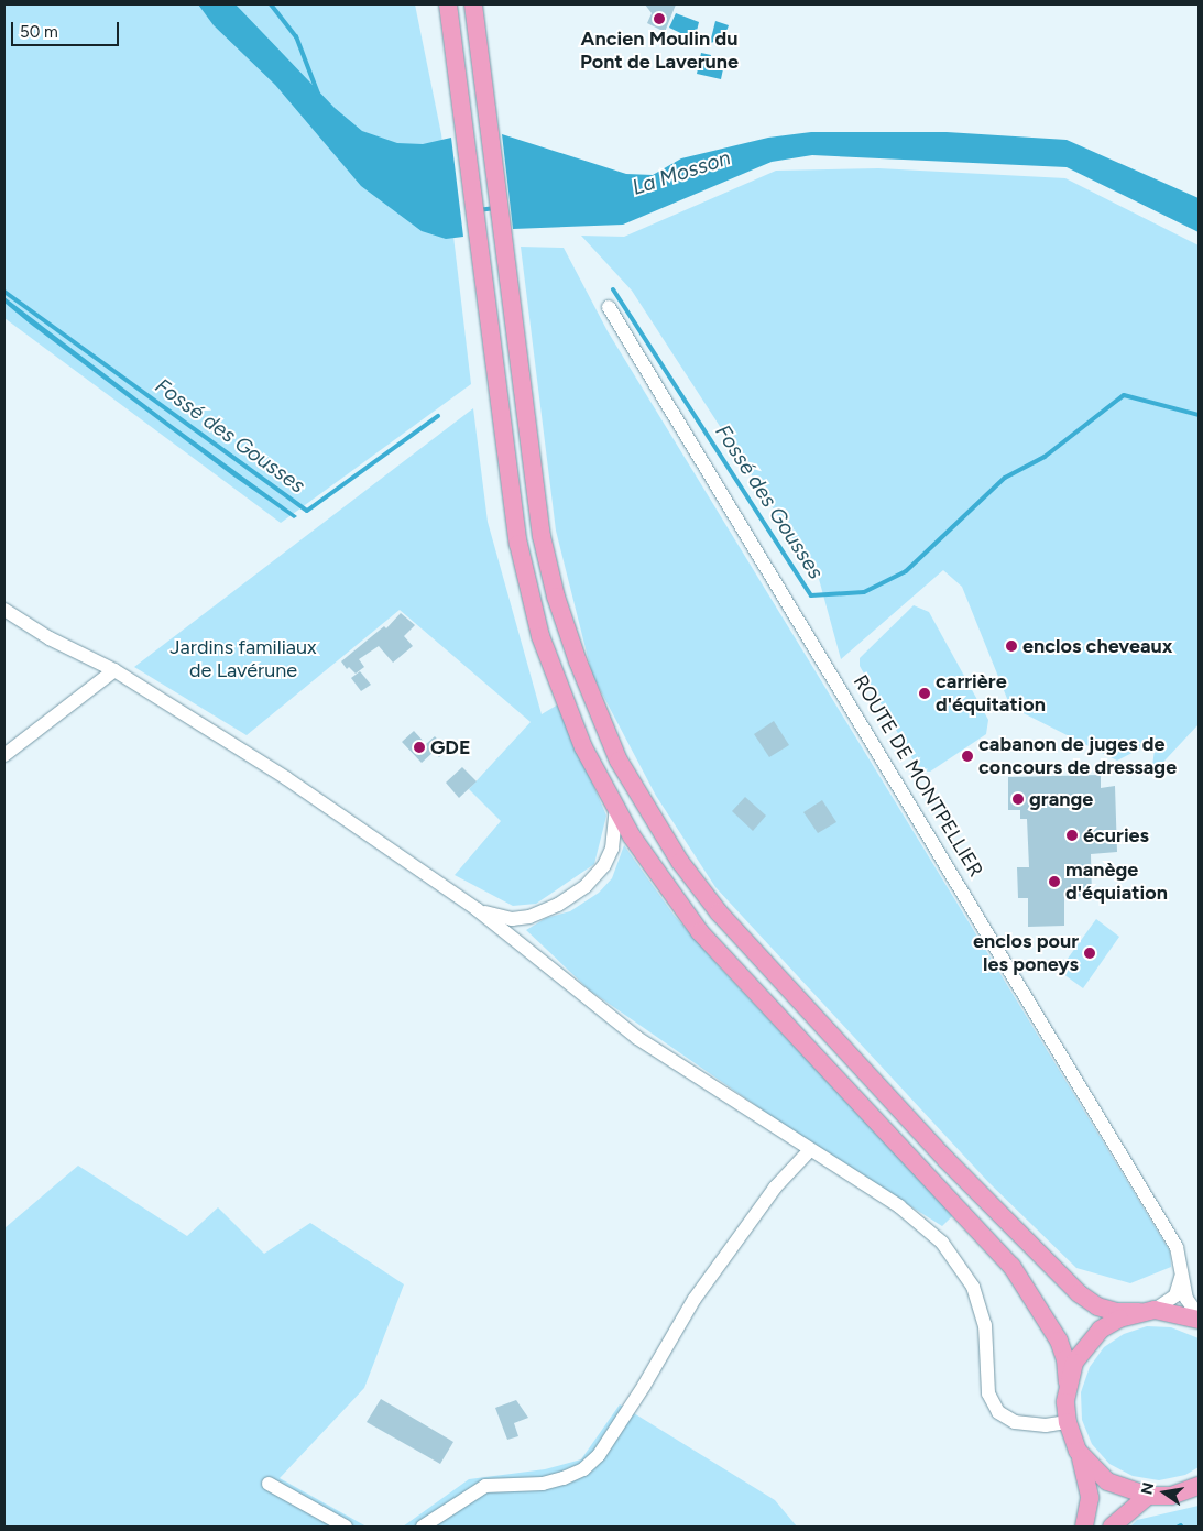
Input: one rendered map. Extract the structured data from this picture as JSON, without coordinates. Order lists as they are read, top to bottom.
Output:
{
  "streets": {
    "street": ["ROUTE DE MONTPELLIER"]
  },
  "water": ["La Mosson", "Fossé des Gousses"],
  "parks": ["Jardins familiaux de Lavérune"],
  "places": [
    "Ancien Moulin du Pont de Laverune",
    "enclos cheveaux",
    "carrière d'équitation",
    "GDE",
    "cabanon de juges de concours de dressage",
    "grange",
    "écuries",
    "manège d'équiation",
    "enclos pour les poneys"
  ],
  "scale_bar": "50 m",
  "north": "left"
}
